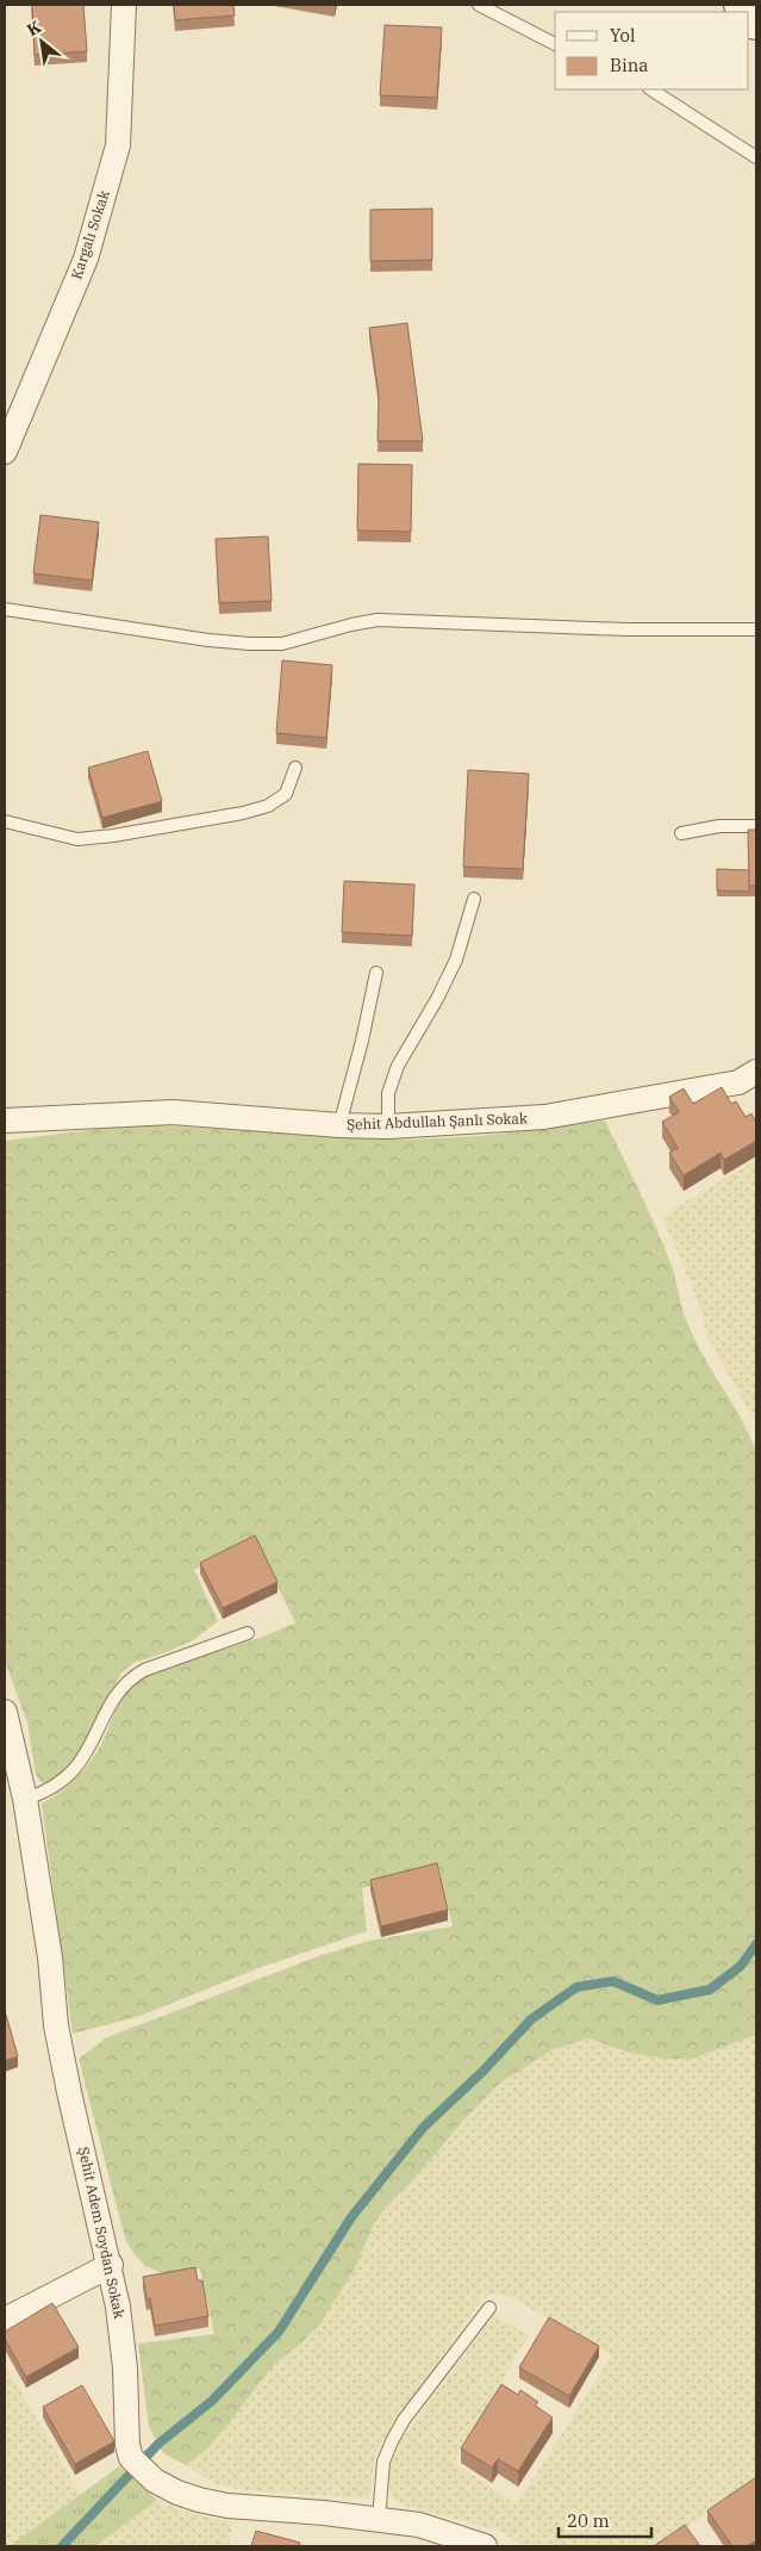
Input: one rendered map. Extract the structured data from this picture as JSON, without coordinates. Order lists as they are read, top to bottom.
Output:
{
  "streets": {
    "street": ["Kargalı Sokak", "Şehit Abdullah Şanlı Sokak", "Şehit Adem Soydan Sokak"]
  },
  "legend": ["Yol", "Bina"],
  "scale_bar": "20 m",
  "north": "top left"
}
